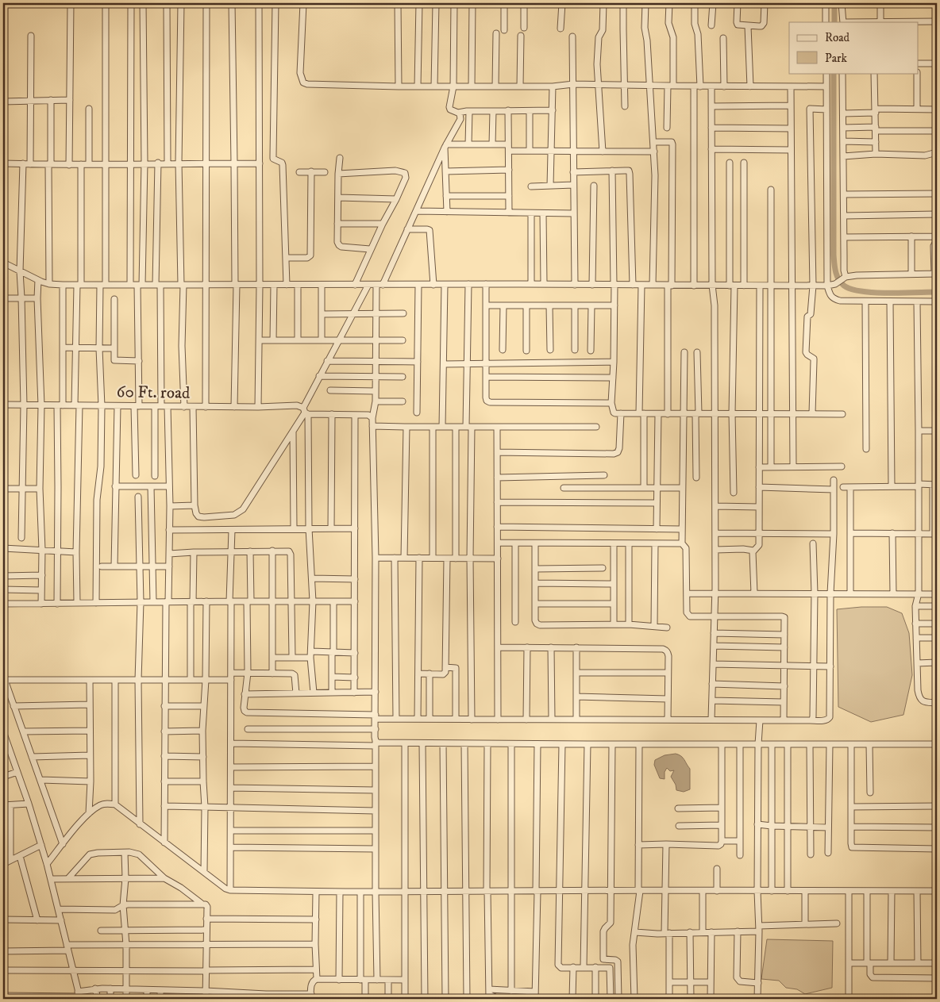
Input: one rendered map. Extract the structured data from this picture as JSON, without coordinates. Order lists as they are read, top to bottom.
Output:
{
  "streets": {
    "street": ["60 Ft. road"]
  },
  "legend": ["Road", "Park"]
}
